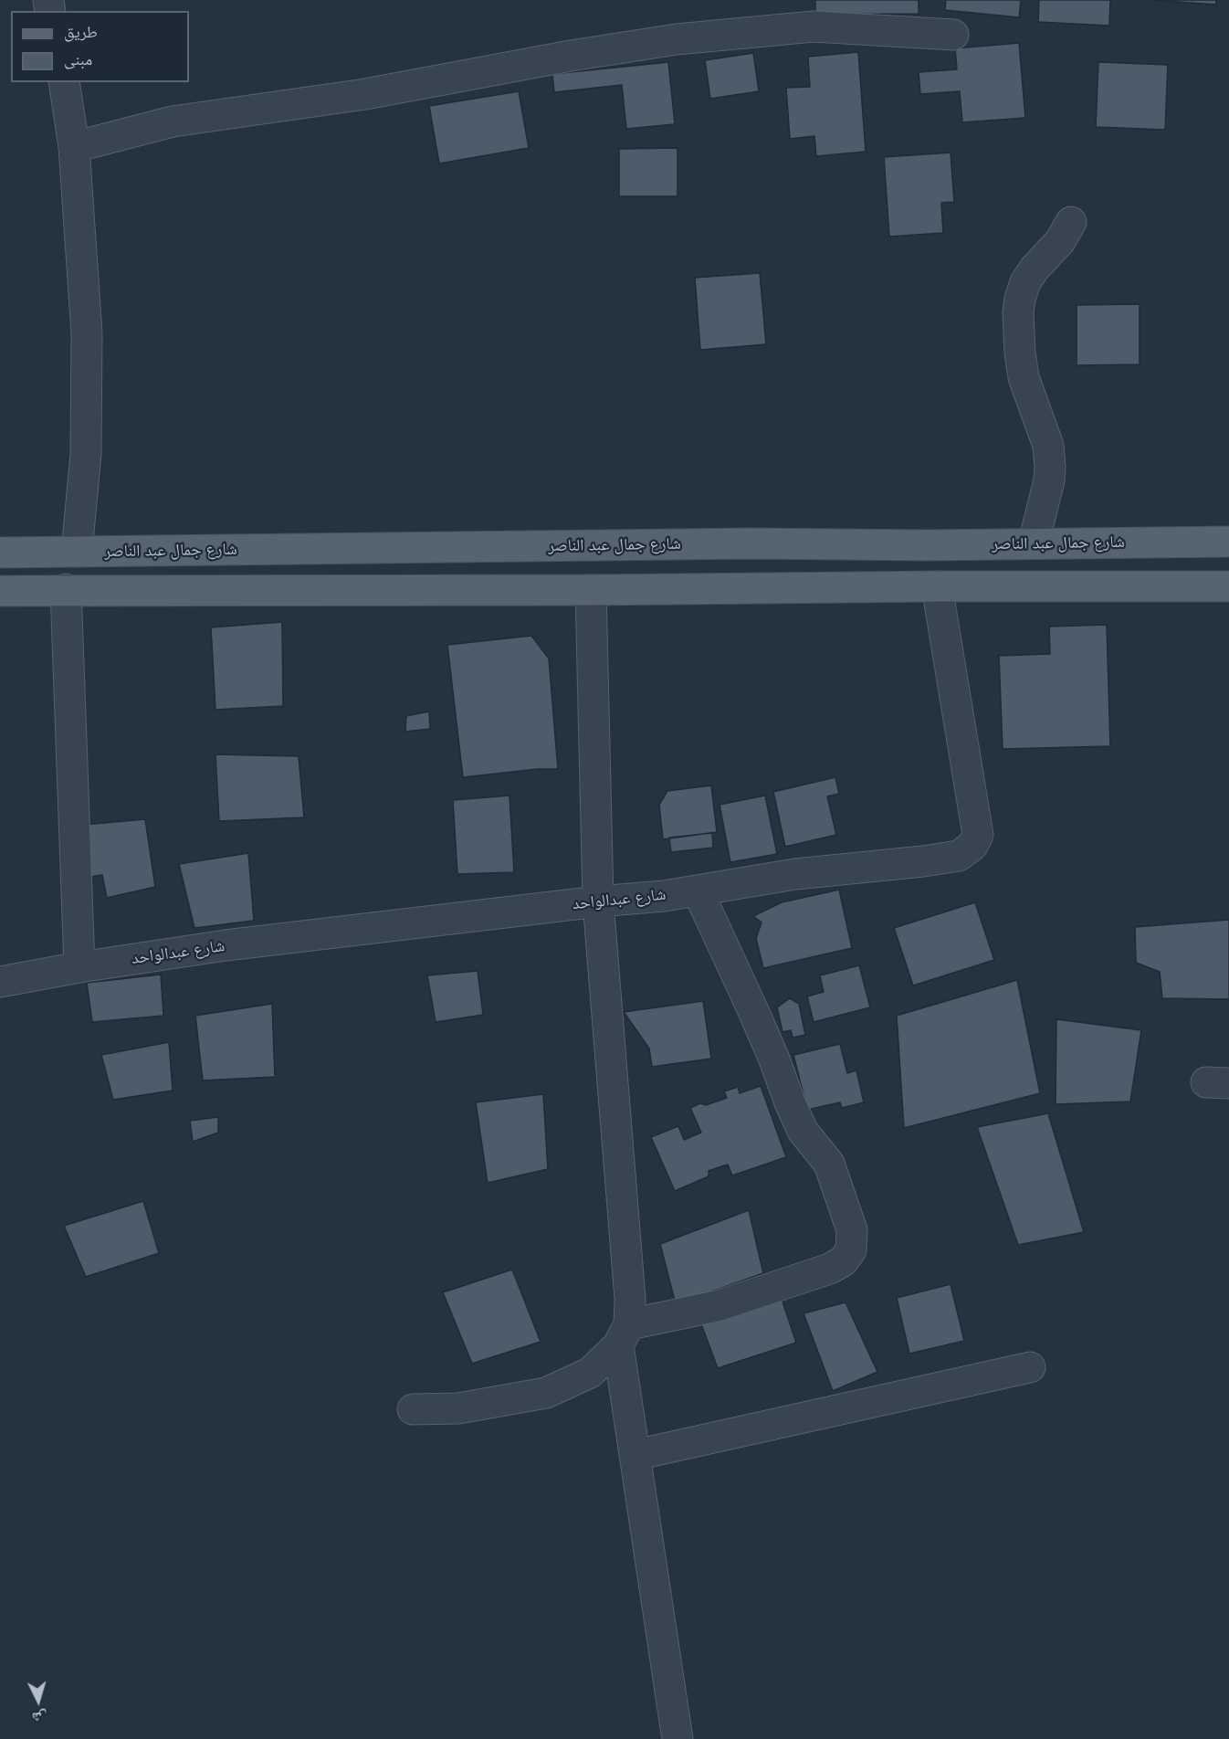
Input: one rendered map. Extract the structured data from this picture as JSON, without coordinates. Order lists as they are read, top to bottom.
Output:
{
  "streets": {
    "main road": ["شارع جمال عبد الناصر"],
    "street": ["شارع عبدالواحد"]
  },
  "legend": ["طريق", "مبنى"],
  "north": "bottom"
}
